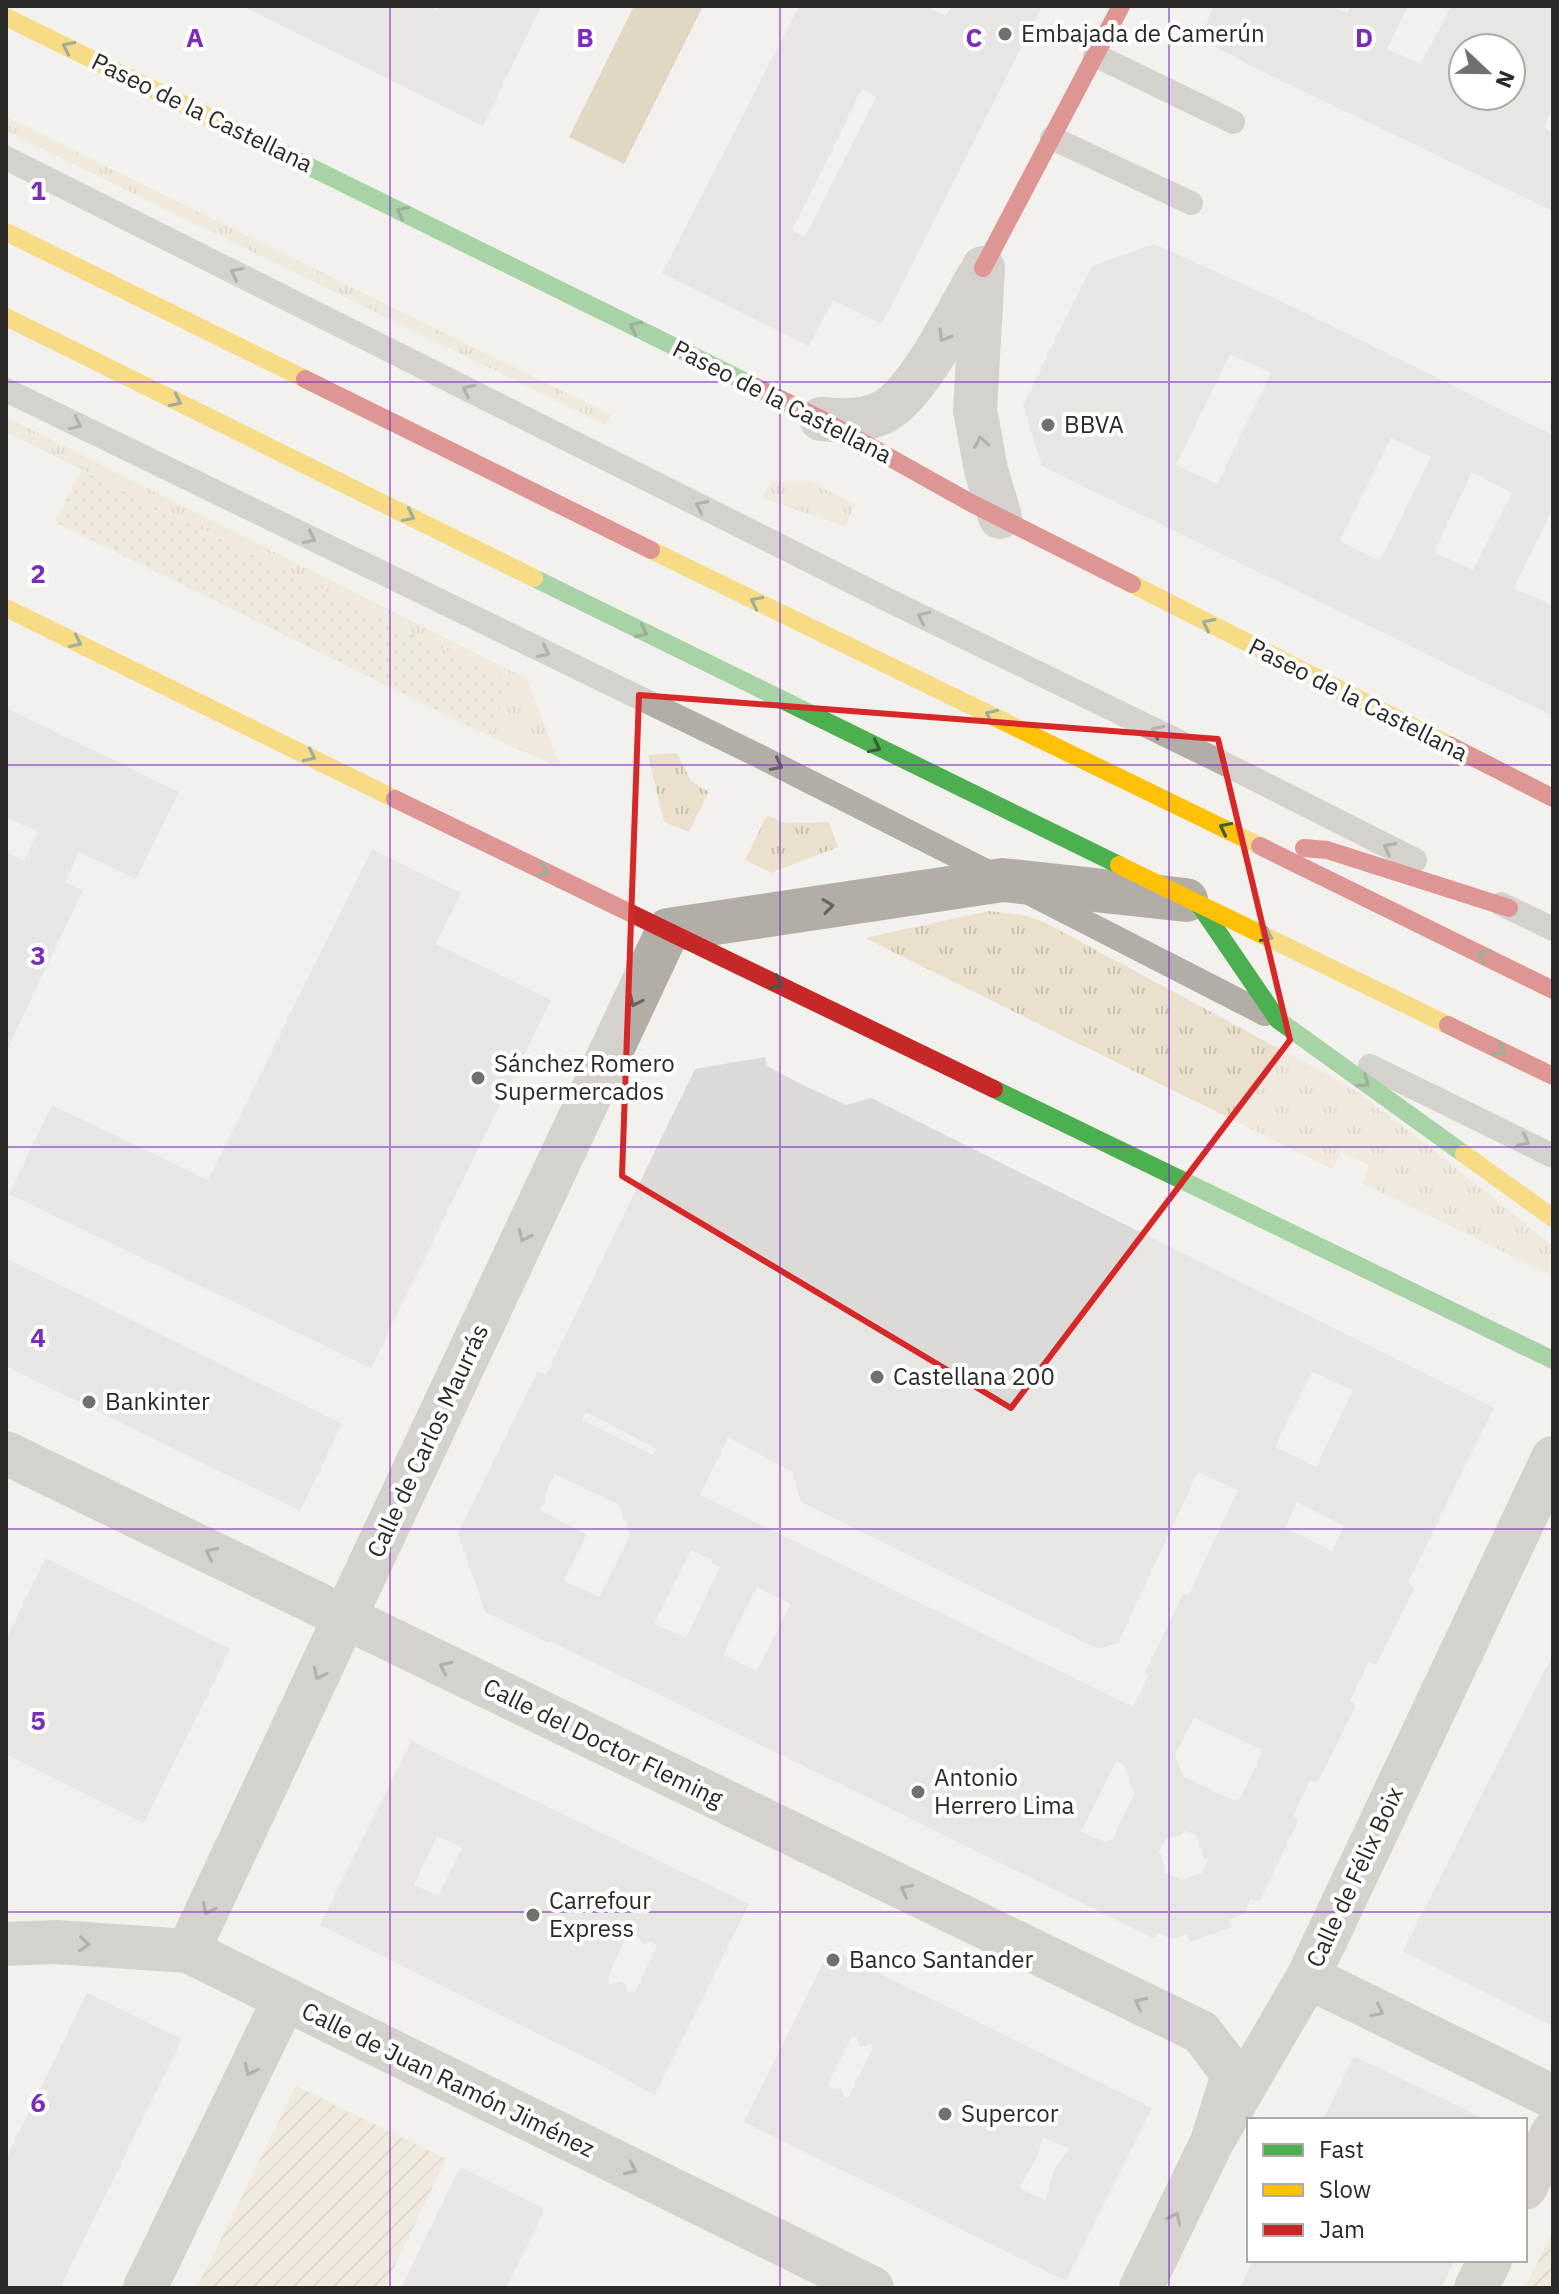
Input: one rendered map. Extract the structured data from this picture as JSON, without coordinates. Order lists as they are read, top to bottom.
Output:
{
  "streets": {
    "main road": ["Paseo de la Castellana"],
    "street": [
      "Calle de Carlos Maurrás",
      "Calle del Doctor Fleming",
      "Calle de Félix Boix",
      "Calle de Juan Ramón Jiménez"
    ]
  },
  "crossings": [
    ["Calle de Carlos Maurrás", "Calle del Doctor Fleming"],
    ["Calle de Carlos Maurrás", "Calle de Juan Ramón Jiménez"],
    ["Calle del Doctor Fleming", "Calle de Félix Boix"]
  ],
  "one_way": [
    "Paseo de la Castellana",
    "Calle de Carlos Maurrás",
    "Calle del Doctor Fleming",
    "Calle de Juan Ramón Jiménez"
  ],
  "places": [
    "Embajada de Camerún",
    "BBVA",
    "Sánchez Romero Supermercados",
    "Castellana 200",
    "Bankinter",
    "Antonio Herrero Lima",
    "Carrefour Express",
    "Banco Santander",
    "Supercor"
  ],
  "legend": ["Fast", "Slow", "Jam"],
  "north": "right",
  "grid": {
    "columns": [
      "A",
      "B",
      "C",
      "D"
    ],
    "rows": [
      "1",
      "2",
      "3",
      "4",
      "5",
      "6"
    ]
  }
}
